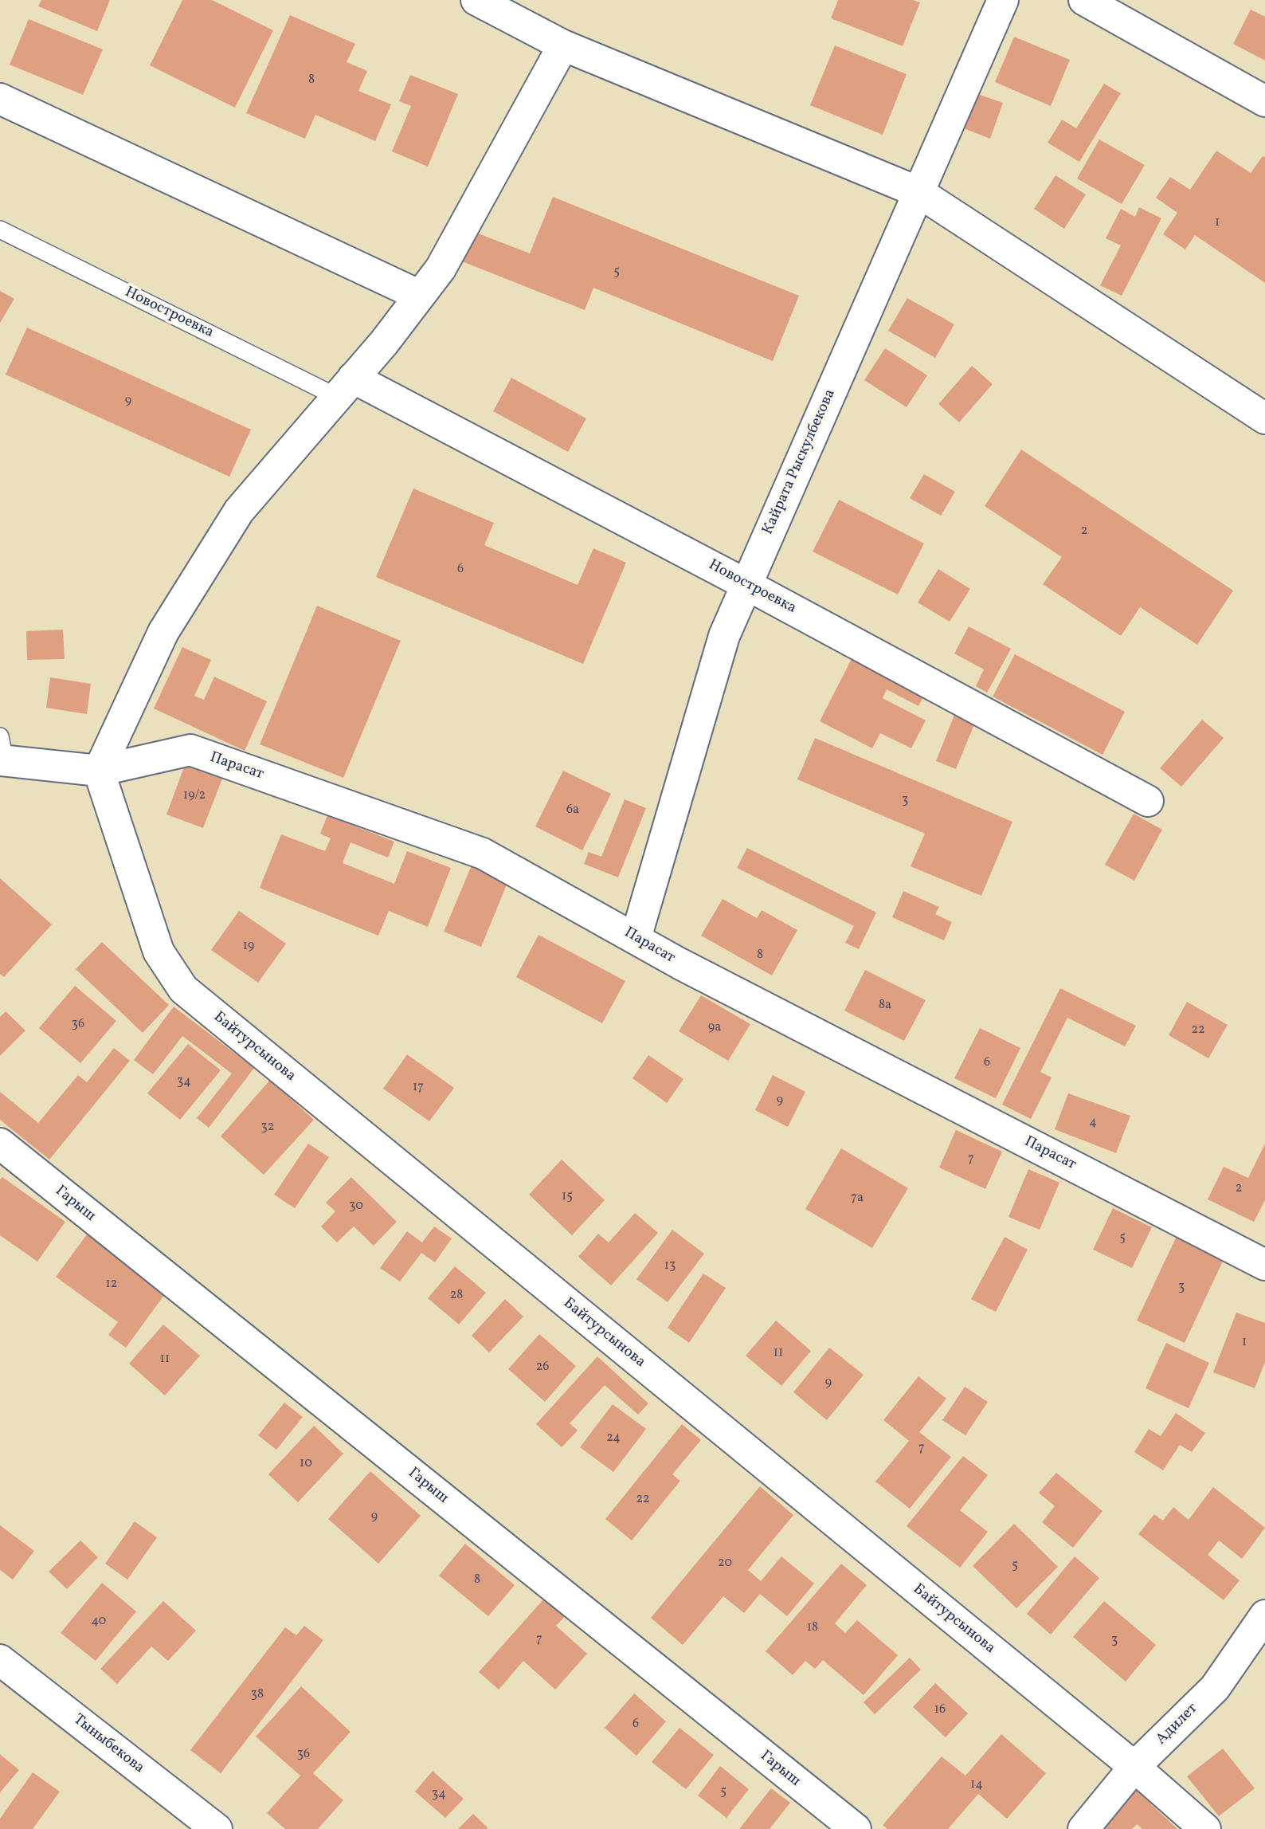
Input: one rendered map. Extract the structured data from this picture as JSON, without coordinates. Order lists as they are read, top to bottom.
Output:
{
  "streets": {
    "street": [
      "Новостроевка",
      "Кайрата Рыскулбекова",
      "Парасат",
      "Байтурсынова",
      "Гарыш",
      "Адилет",
      "Тыныбекова"
    ]
  },
  "crossings": [
    ["Новостроевка", "Кайрата Рыскулбекова"],
    ["Кайрата Рыскулбекова", "Парасат"],
    ["Парасат", "Байтурсынова"],
    ["Байтурсынова", "Адилет"]
  ],
  "house_numbers": [
    "8",
    "1",
    "5",
    "9",
    "2",
    "6",
    "19/2",
    "3",
    "6а",
    "19",
    "8",
    "8а",
    "36",
    "9а",
    "22",
    "6",
    "34",
    "17",
    "9",
    "4",
    "32",
    "7",
    "2",
    "15",
    "7а",
    "30",
    "5",
    "13",
    "12",
    "3",
    "28",
    "1",
    "11",
    "11",
    "26",
    "9",
    "24",
    "7",
    "10",
    "22",
    "9",
    "20",
    "5",
    "8",
    "40",
    "18",
    "7",
    "3",
    "38",
    "16",
    "6",
    "36",
    "14",
    "5",
    "34"
  ]
}
